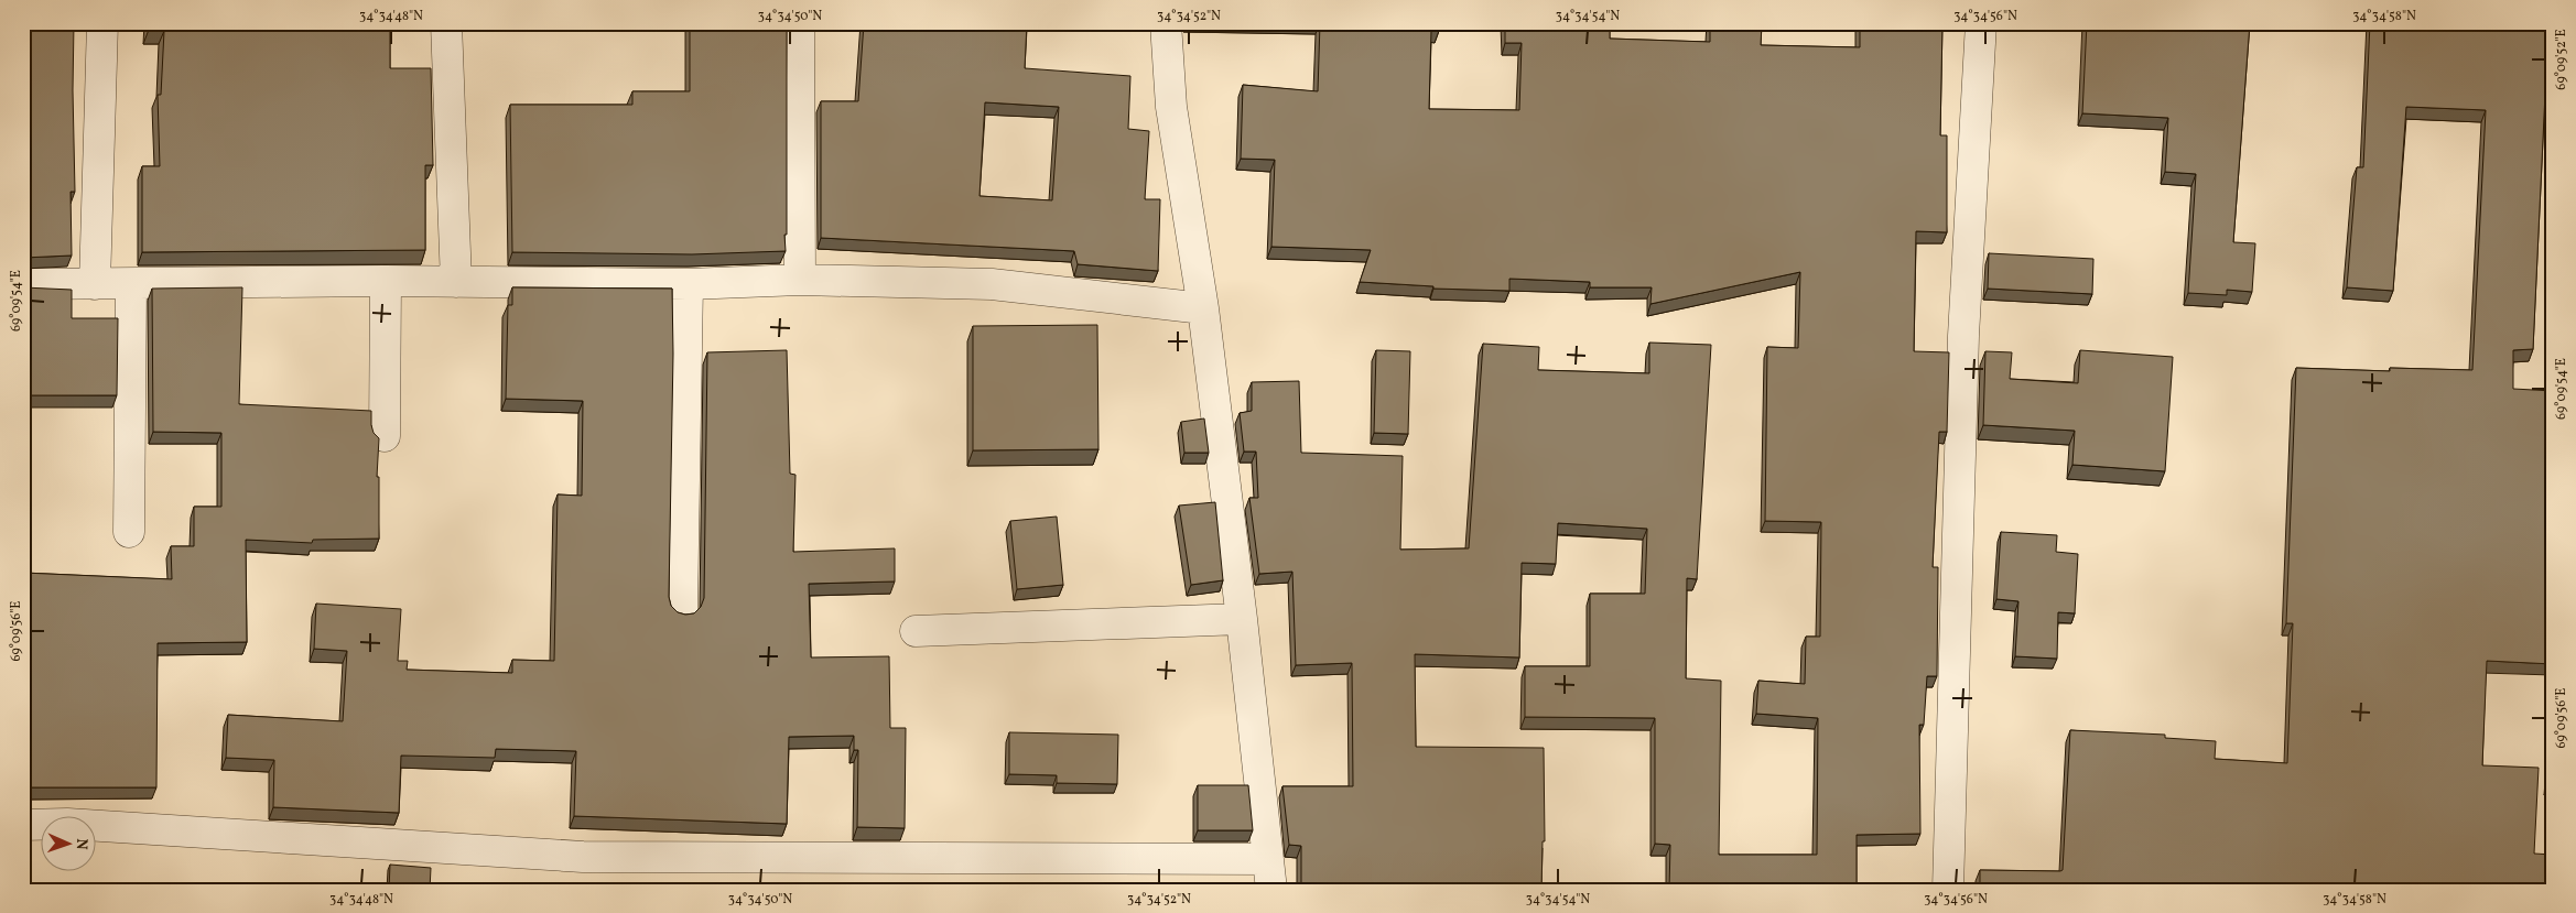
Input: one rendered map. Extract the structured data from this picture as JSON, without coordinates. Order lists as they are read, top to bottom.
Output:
{
  "north": "right",
  "coordinates": [
    "34°34'48\"N",
    "34°34'50\"N",
    "34°34'52\"N",
    "34°34'54\"N",
    "34°34'56\"N",
    "34°34'58\"N",
    "69°09'52\"E",
    "69°09'54\"E",
    "69°09'56\"E"
  ]
}
